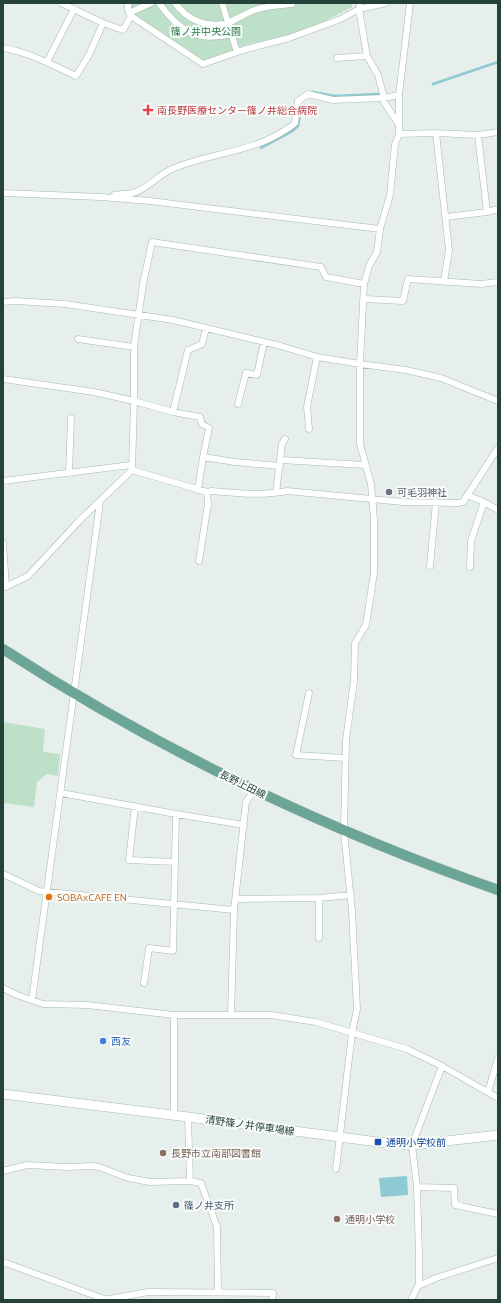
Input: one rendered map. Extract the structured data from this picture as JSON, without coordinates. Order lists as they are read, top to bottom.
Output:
{
  "streets": {
    "main road": ["長野上田線", "清野篠ノ井停車場線"]
  },
  "parks": ["篠ノ井中央公園"],
  "places": {
    "health": ["南長野医療センター篠ノ井総合病院"],
    "other": [
      "可毛羽神社",
      "SOBAxCAFE EN",
      "西友",
      "長野市立南部図書館",
      "篠ノ井支所",
      "通明小学校"
    ],
    "transit": ["通明小学校前"]
  }
}
